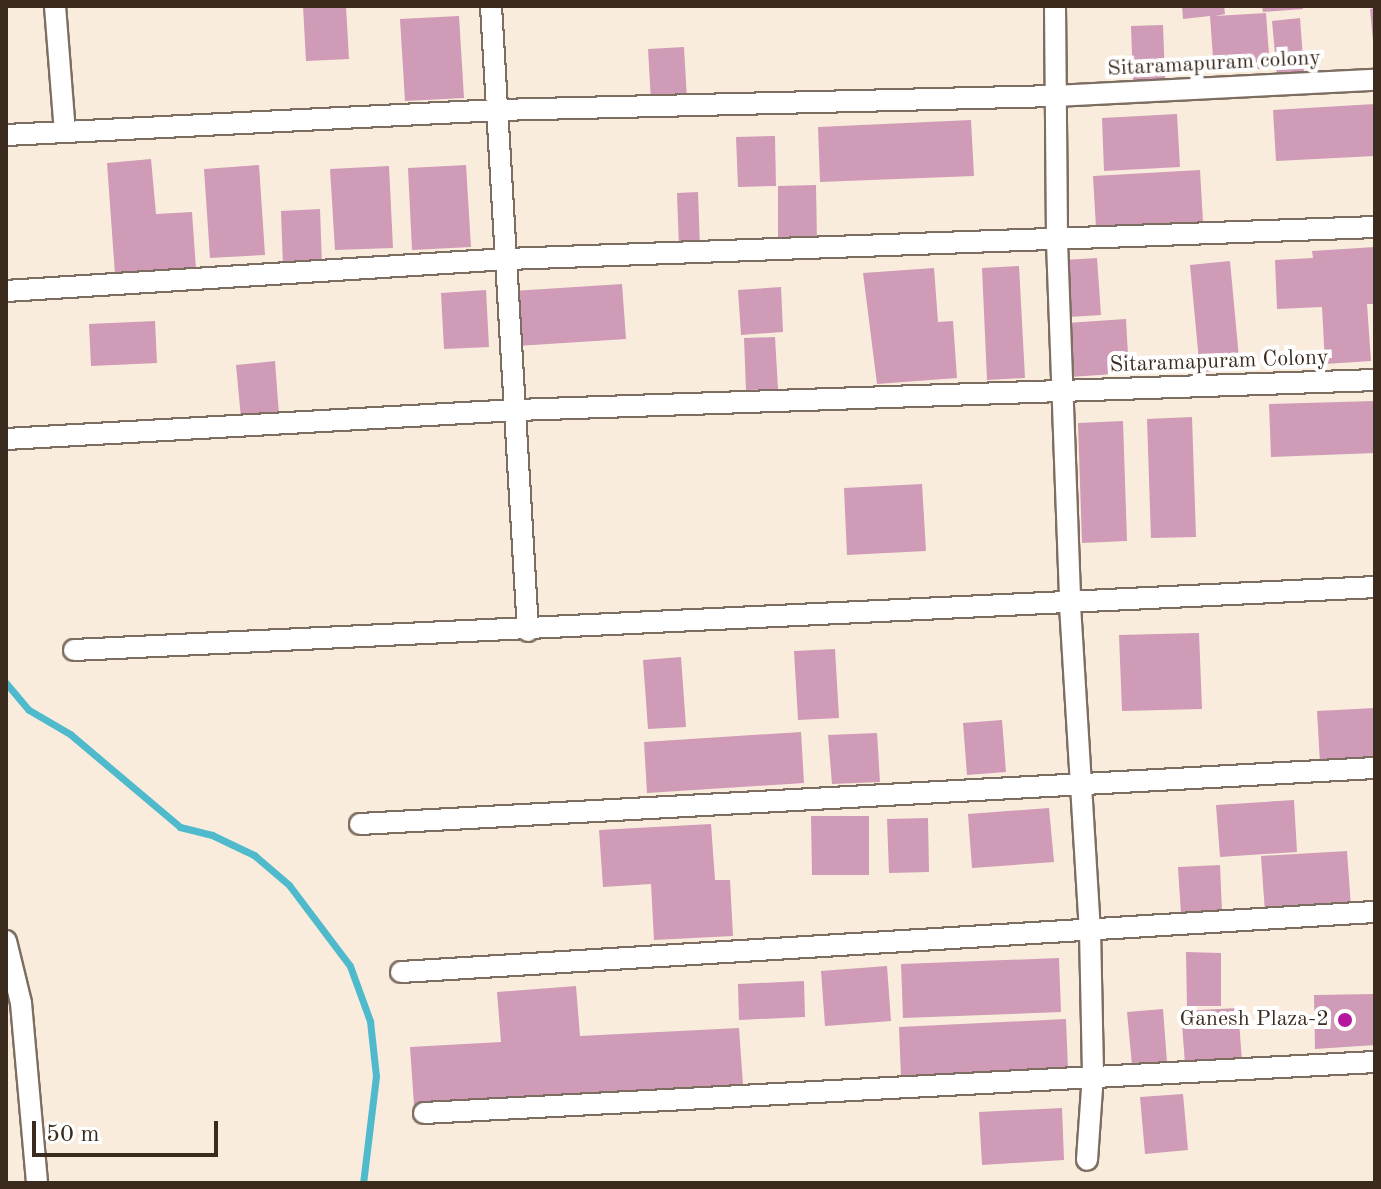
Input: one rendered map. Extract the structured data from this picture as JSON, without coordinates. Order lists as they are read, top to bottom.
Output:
{
  "streets": {
    "street": ["Sitaramapuram colony", "Sitaramapuram Colony"]
  },
  "places": ["Ganesh Plaza-2"],
  "scale_bar": "50 m"
}
